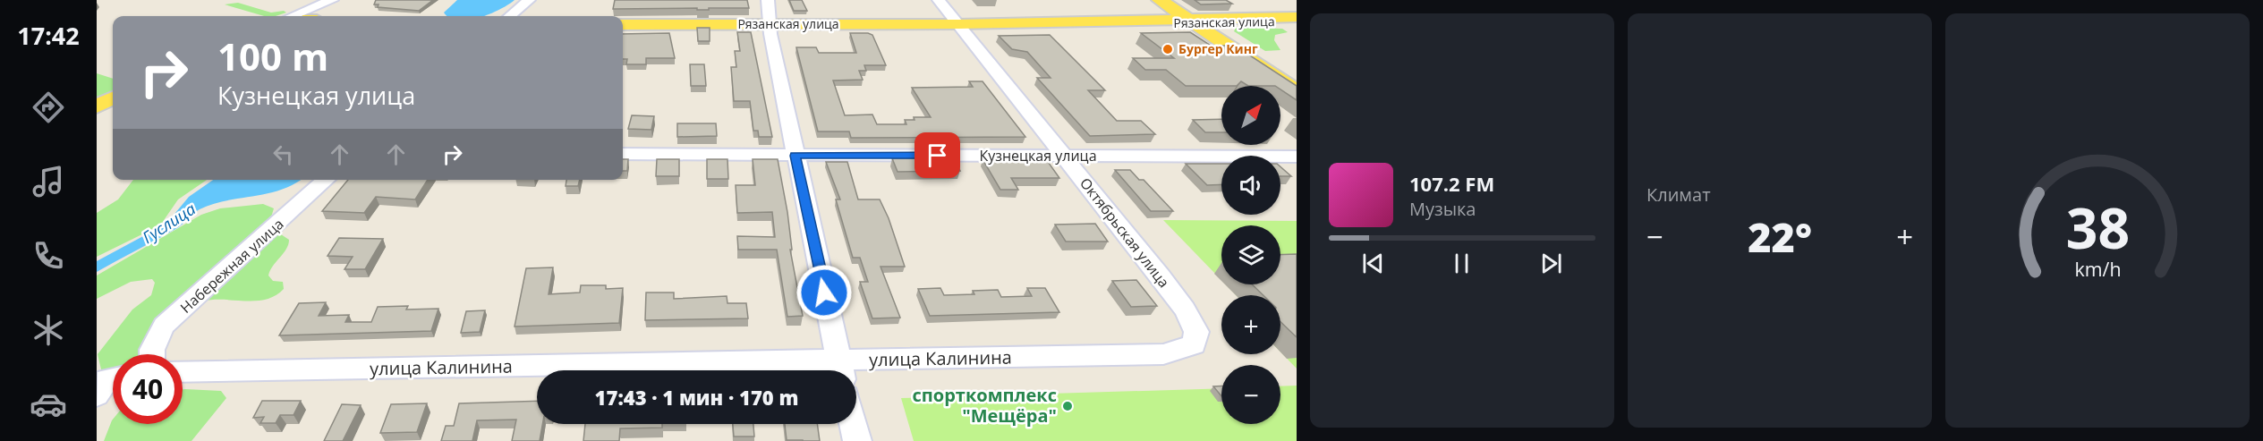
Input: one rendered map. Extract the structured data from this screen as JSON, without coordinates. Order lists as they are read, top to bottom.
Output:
{
  "streets": {
    "main road": ["Рязанская улица"],
    "street": [
      "Кузнецкая улица",
      "Октябрьская улица",
      "Набережная улица",
      "улица Калинина"
    ]
  },
  "crossings": [
    ["Рязанская улица", "Октябрьская улица"],
    ["Кузнецкая улица", "Октябрьская улица"],
    ["Октябрьская улица", "улица Калинина"]
  ],
  "water": ["Гуслица"],
  "places": ["Бургер Кинг", "спорткомплекс \"Мещёра\""],
  "north": "top right",
  "page": {
    "tabs": "17:42",
    "tile": "Климат",
    "turn": ["100 m", "Кузнецкая улица"],
    "map_buttons": ["+", "−"],
    "song": ["107.2 FM", "Музыка"],
    "heat": ["−", "22°", "+"],
    "limit": "40",
    "trip": "17:43 · 1 мин · 170 m",
    "gauge": ["38", "km/h"]
  }
}
